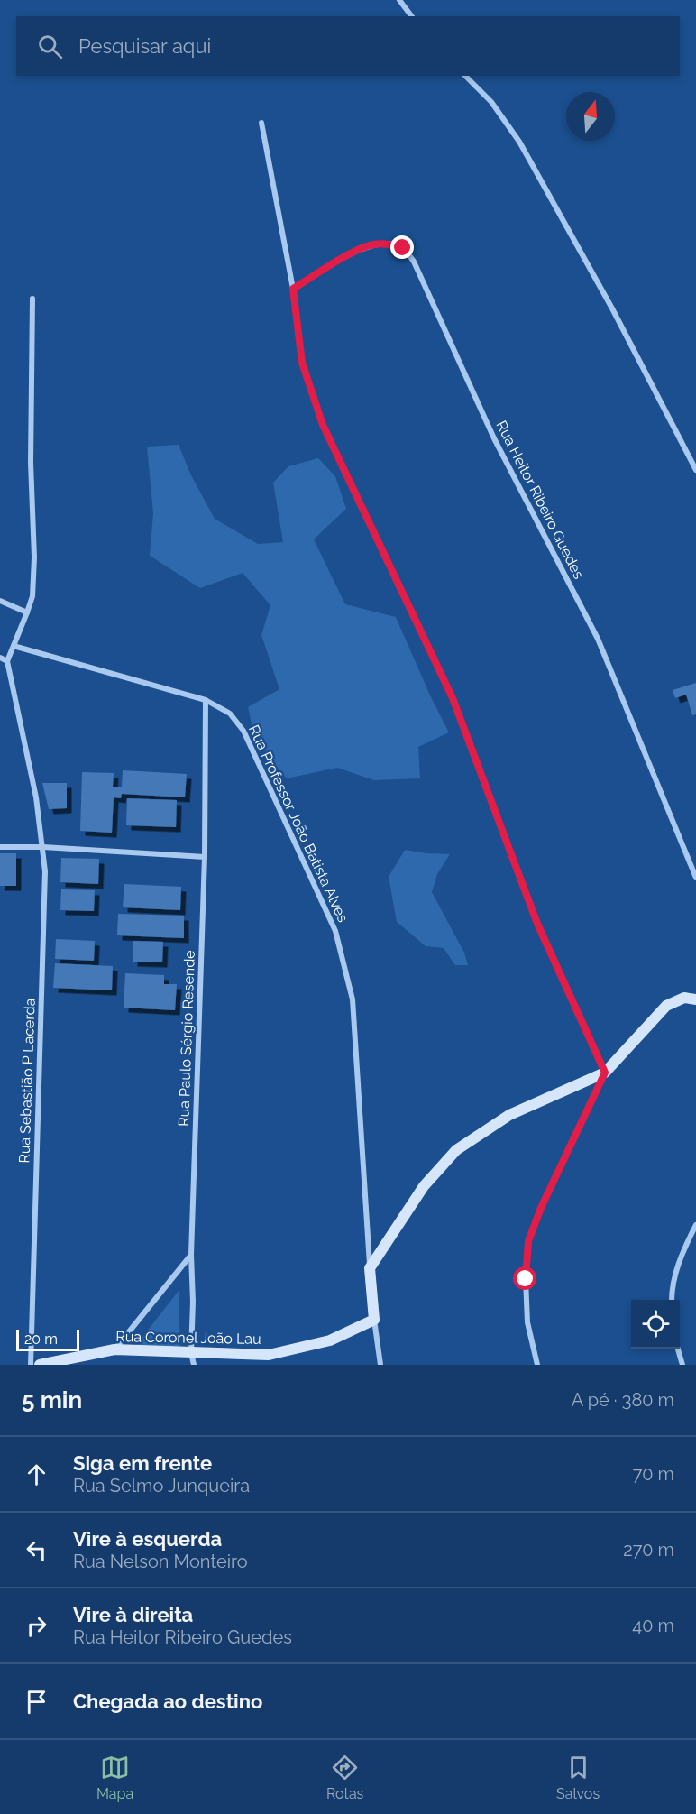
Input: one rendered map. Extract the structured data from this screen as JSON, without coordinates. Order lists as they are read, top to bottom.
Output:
{
  "streets": {
    "street": [
      "Rua Heitor Ribeiro Guedes",
      "Rua Professor João Batista Alves",
      "Rua Paulo Sérgio Resende",
      "Rua Sebastião P Lacerda",
      "Rua Coronel João Lau"
    ]
  },
  "crossings": [
    ["Rua Professor João Batista Alves", "Rua Paulo Sérgio Resende"],
    ["Rua Paulo Sérgio Resende", "Rua Coronel João Lau"]
  ],
  "scale_bar": "20 m",
  "north": "top",
  "page": {
    "search": "Pesquisar aqui",
    "scale": "20 m",
    "heading": ["5 min", "A pé · 380 m"],
    "list": [
      ["Siga em frente", "Rua Selmo Junqueira", "70 m"],
      ["Vire à esquerda", "Rua Nelson Monteiro", "270 m"],
      ["Vire à direita", "Rua Heitor Ribeiro Guedes", "40 m"],
      "Chegada ao destino"
    ],
    "nav": ["Mapa", "Rotas", "Salvos"]
  }
}
